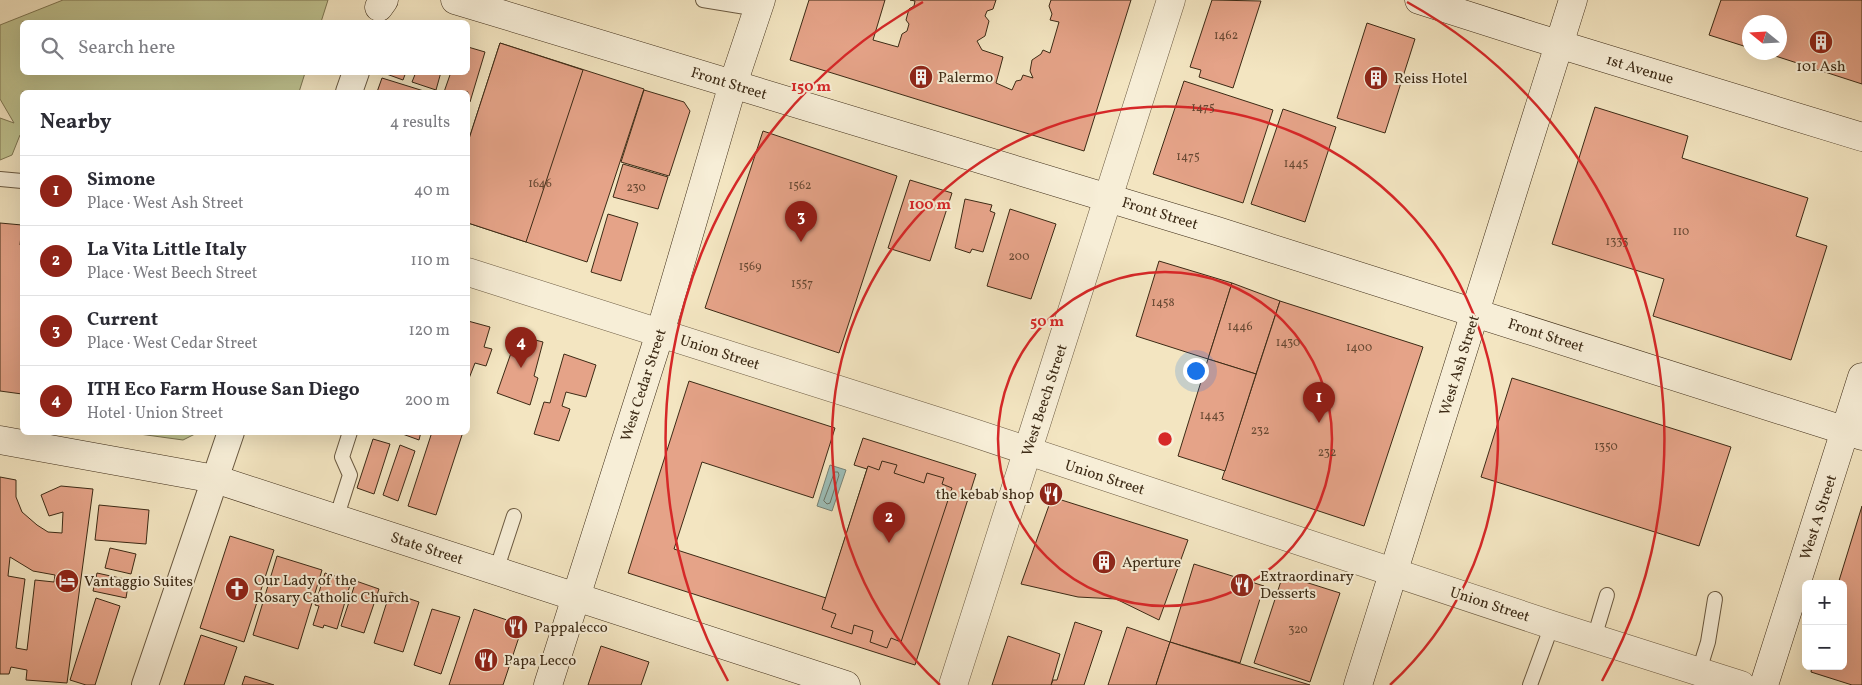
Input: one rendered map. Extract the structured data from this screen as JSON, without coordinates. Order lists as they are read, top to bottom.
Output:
{
  "streets": {
    "main road": [
      "1st Avenue",
      "Front Street",
      "Union Street",
      "West Ash Street",
      "West Cedar Street",
      "West Beech Street",
      "West A Street",
      "State Street"
    ]
  },
  "crossings": [
    ["1st Avenue", "West Ash Street"],
    ["Front Street", "West Ash Street"],
    ["Front Street", "West Cedar Street"],
    ["Front Street", "West Beech Street"],
    ["Front Street", "West A Street"],
    ["Union Street", "West Ash Street"],
    ["Union Street", "West Cedar Street"],
    ["Union Street", "West Beech Street"],
    ["West Cedar Street", "State Street"]
  ],
  "places": {
    "building": [
      "101 Ash",
      "Palermo",
      "Reiss Hotel",
      "Aperture"
    ],
    "restaurant": [
      "the kebab shop",
      "Extraordinary Desserts",
      "Pappalecco",
      "Papa Lecco"
    ],
    "hotel": ["Vantaggio Suites"],
    "church": ["Our Lady of the Rosary Catholic Church"]
  },
  "house_numbers": [
    "1462",
    "1475",
    "1475",
    "1445",
    "1646",
    "1562",
    "230",
    "110",
    "1333",
    "200",
    "1569",
    "1557",
    "1458",
    "1446",
    "1430",
    "1400",
    "1443",
    "232",
    "1350",
    "232",
    "320"
  ],
  "north": "left",
  "page": {
    "search": "Search here",
    "heading": ["Nearby", "4 results"],
    "list": [
      {
        "mark": "1",
        "name": "Simone",
        "note": "Place · West Ash Street",
        "value": "40 m"
      },
      {
        "mark": "2",
        "name": "La Vita Little Italy",
        "note": "Place · West Beech Street",
        "value": "110 m"
      },
      {
        "mark": "3",
        "name": "Current",
        "note": "Place · West Cedar Street",
        "value": "120 m"
      },
      {
        "mark": "4",
        "name": "ITH Eco Farm House San Diego",
        "note": "Hotel · Union Street",
        "value": "200 m"
      }
    ],
    "pins": [
      "3",
      "4",
      "1",
      "2"
    ],
    "map_buttons": ["+", "−"]
  },
  "rings": ["150 m", "100 m", "50 m"]
}
